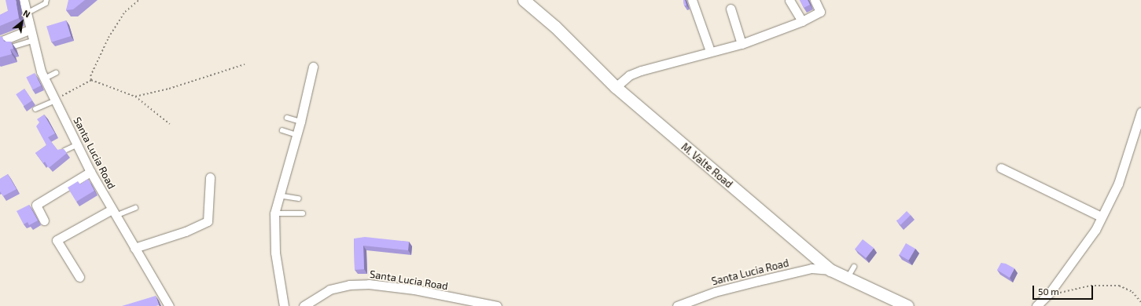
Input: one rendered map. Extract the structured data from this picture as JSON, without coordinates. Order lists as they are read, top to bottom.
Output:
{
  "streets": {
    "main road": ["M. Valte Road"],
    "street": ["Santa Lucia Road"]
  },
  "crossings": [
    ["Santa Lucia Road", "M. Valte Road"]
  ],
  "scale_bar": "50 m",
  "north": "top right"
}
